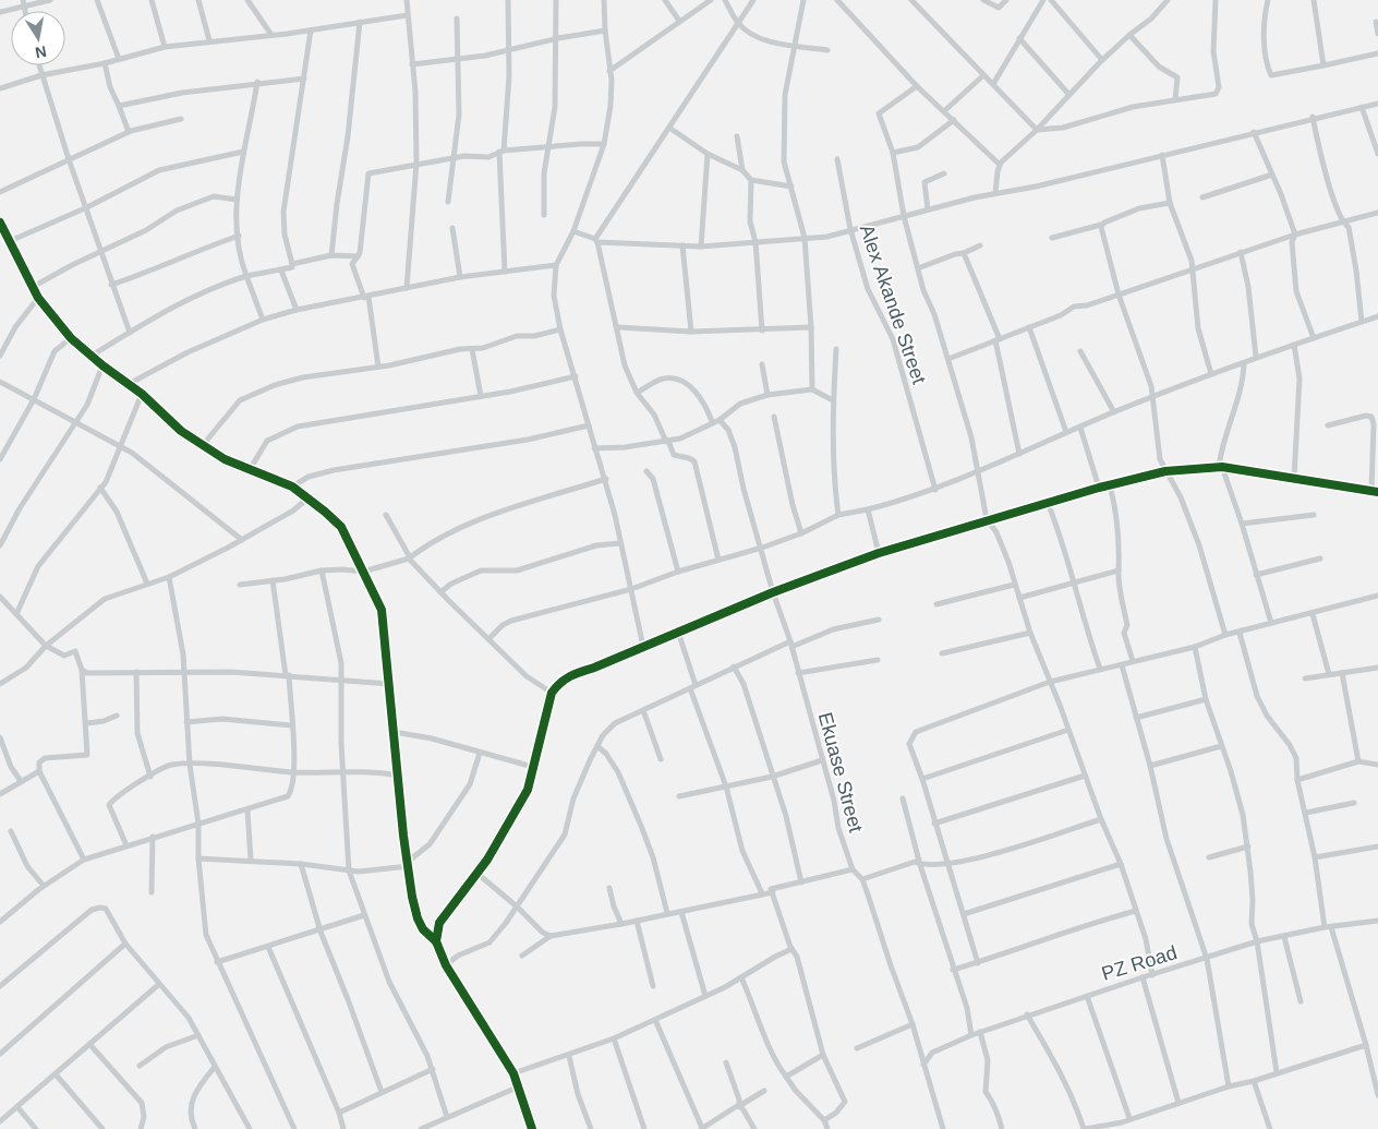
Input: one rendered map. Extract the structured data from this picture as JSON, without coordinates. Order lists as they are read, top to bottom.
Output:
{
  "streets": {
    "street": ["Alex Akande Street", "Ekuase Street", "PZ Road"]
  },
  "crossings": [
    ["Ekuase Street", "PZ Road"]
  ],
  "north": "bottom"
}
